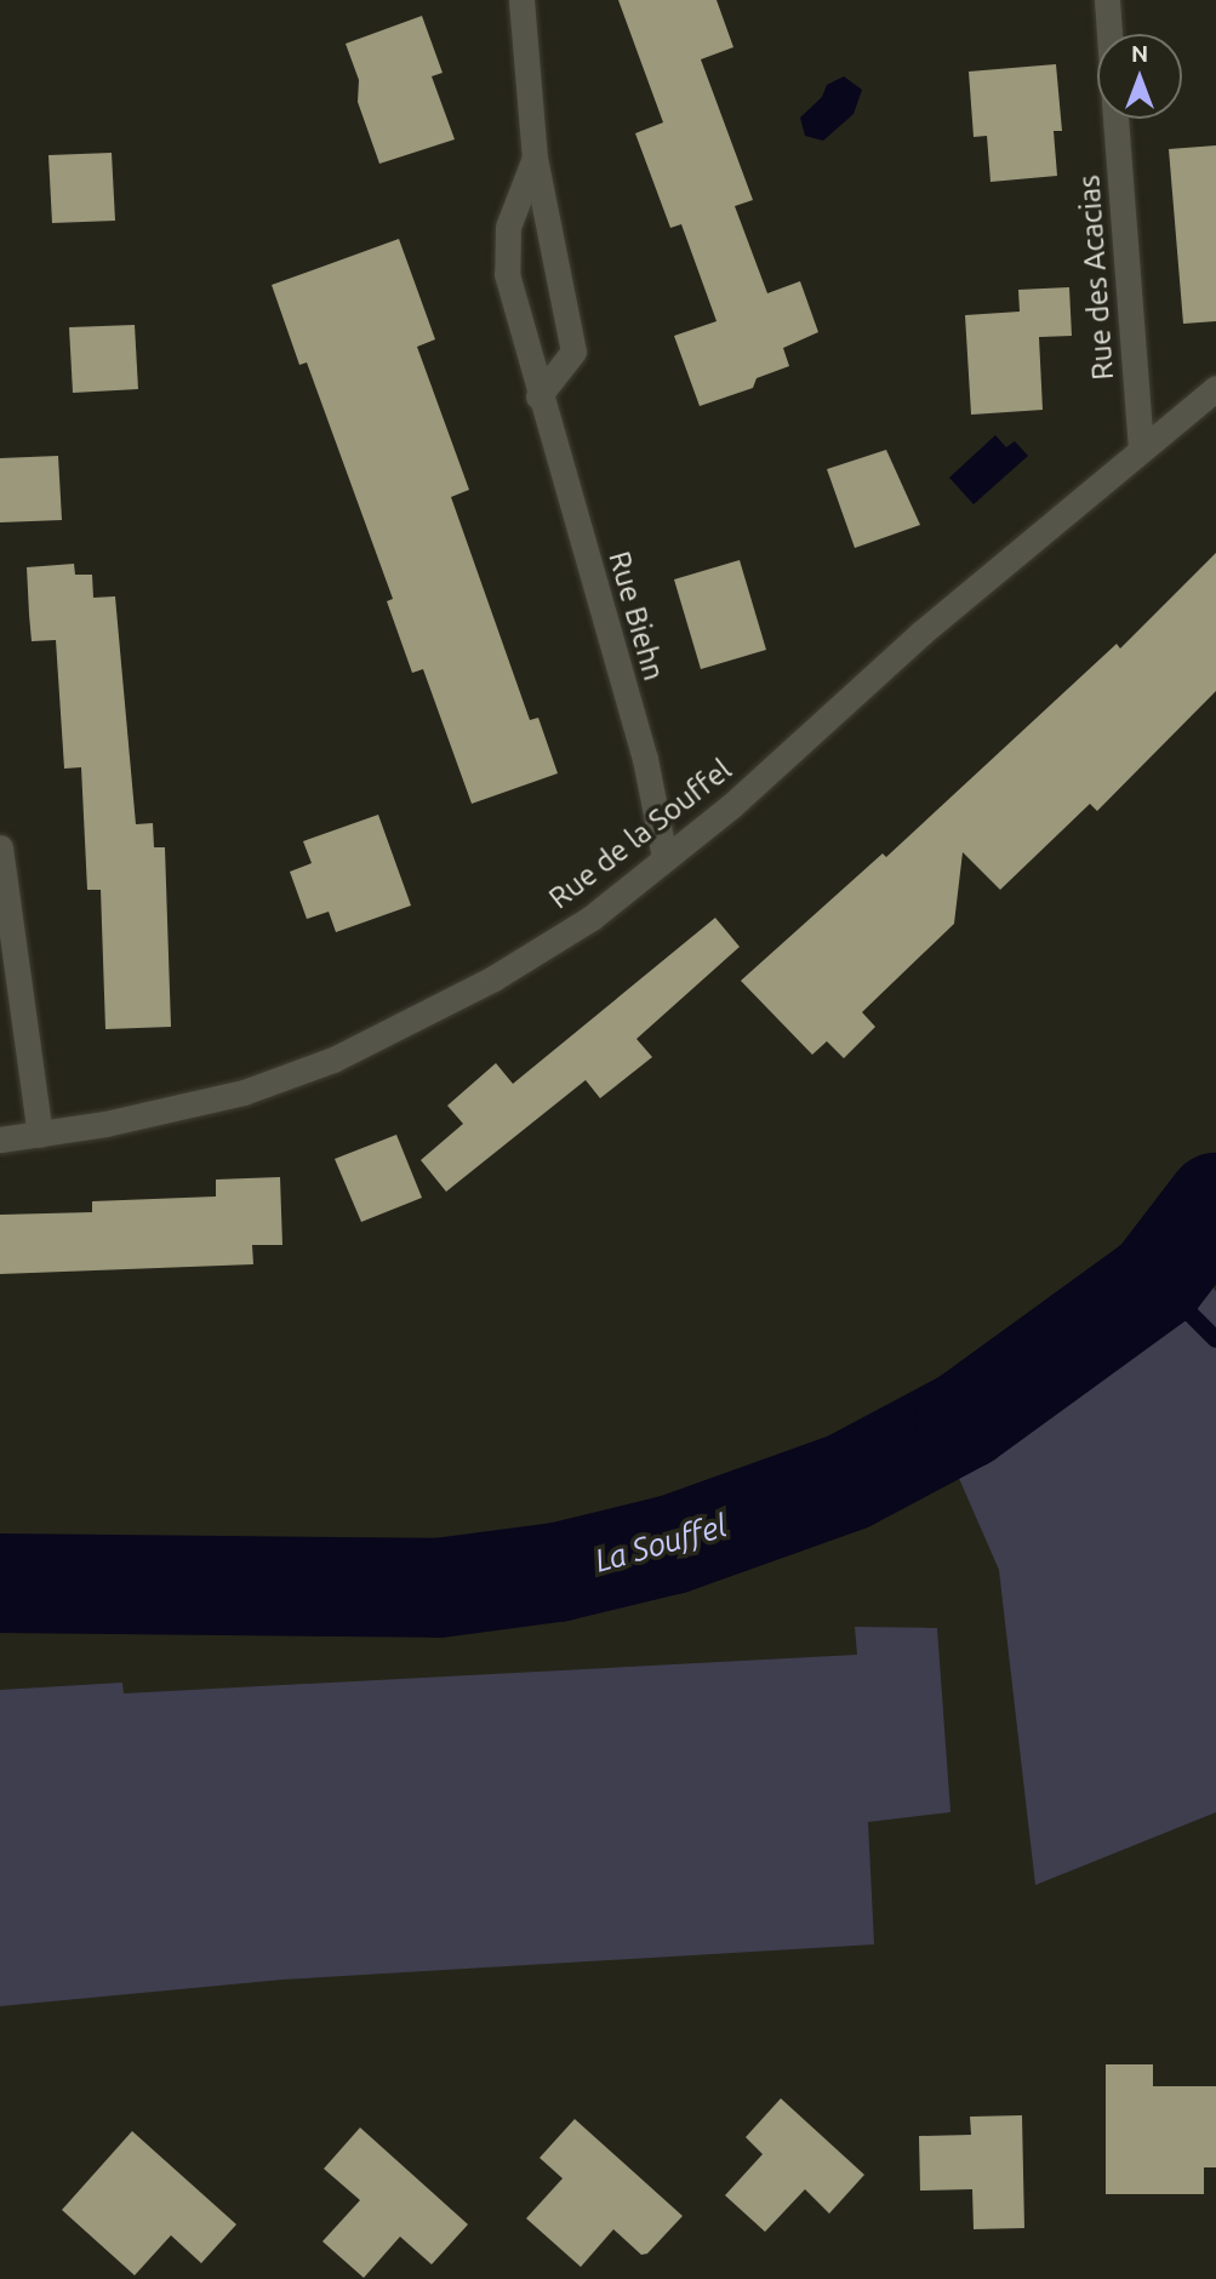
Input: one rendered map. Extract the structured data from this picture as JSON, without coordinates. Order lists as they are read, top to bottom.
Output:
{
  "streets": {
    "street": ["Rue des Acacias", "Rue Biehn", "Rue de la Souffel"]
  },
  "crossings": [
    ["Rue des Acacias", "Rue de la Souffel"],
    ["Rue Biehn", "Rue de la Souffel"]
  ],
  "water": ["La Souffel"],
  "north": "top"
}
